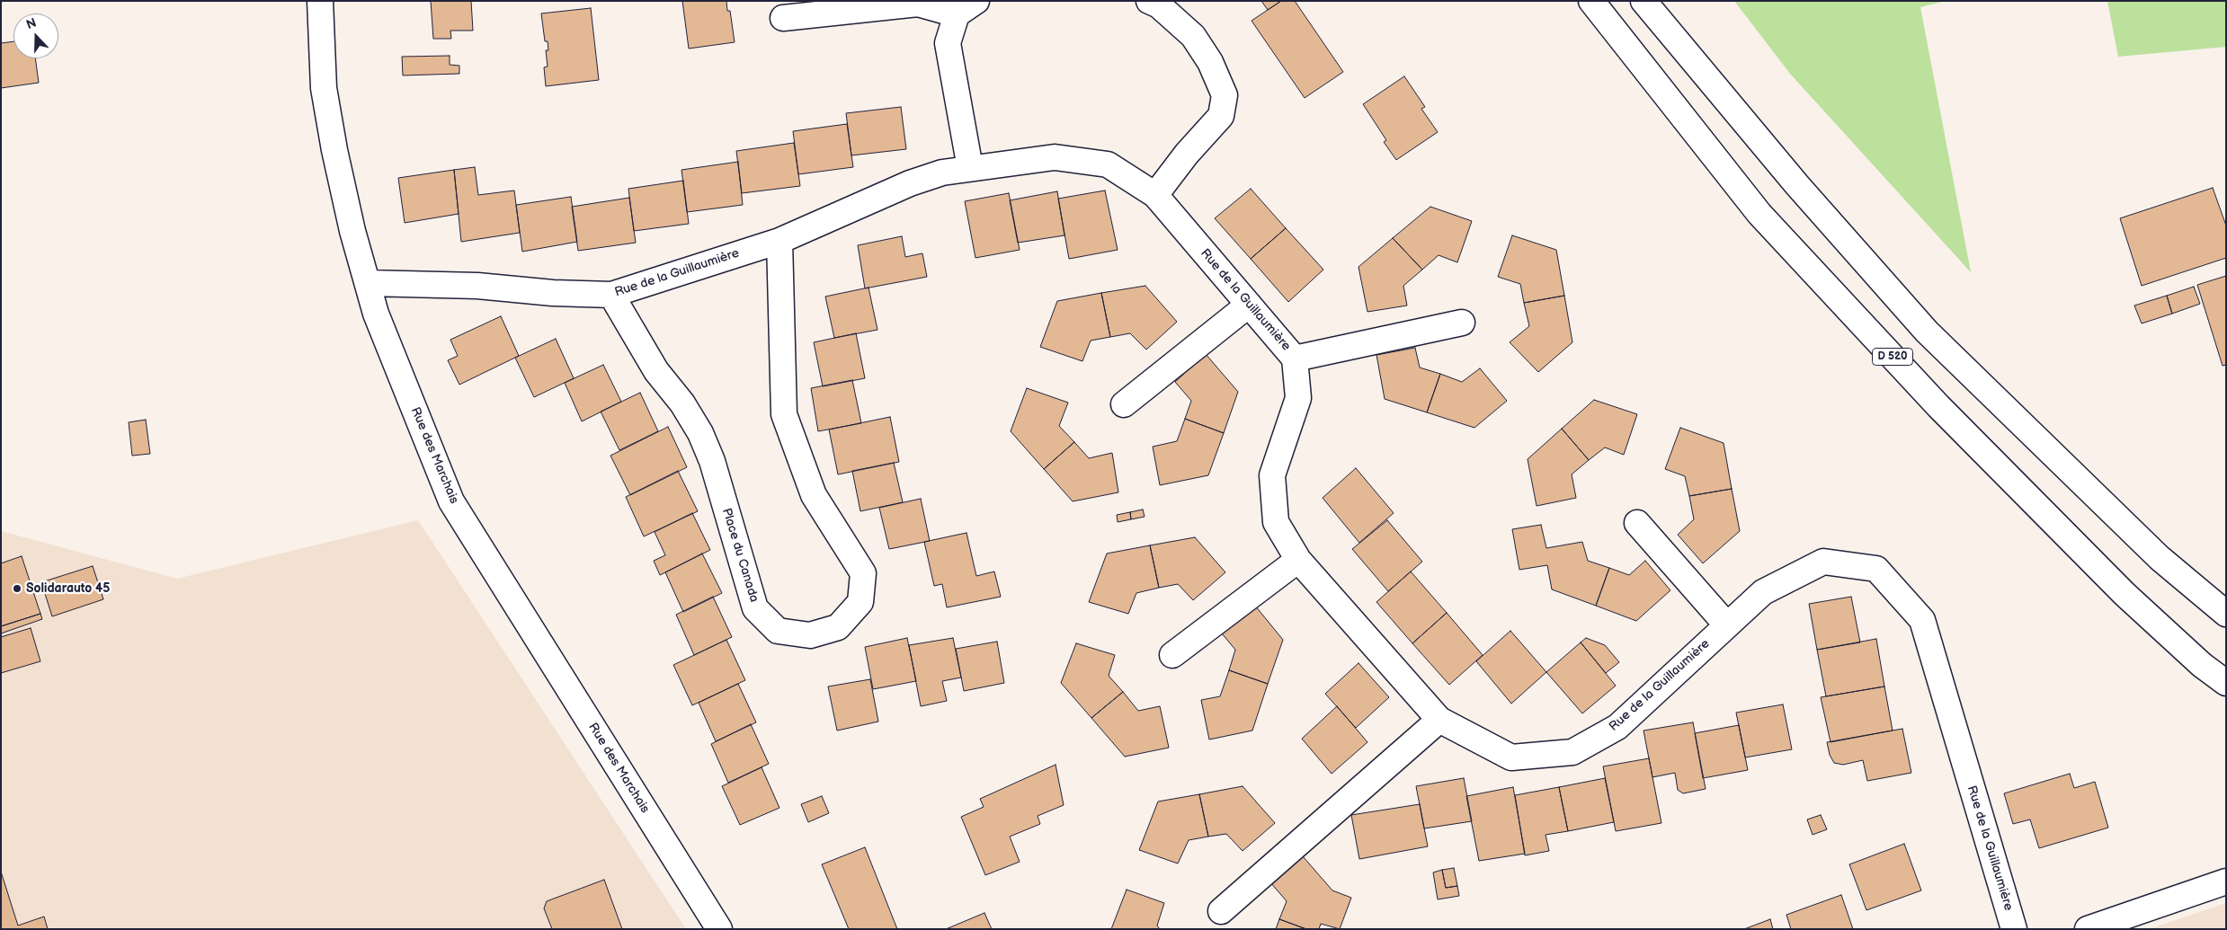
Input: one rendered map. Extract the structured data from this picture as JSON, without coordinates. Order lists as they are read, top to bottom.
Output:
{
  "streets": {
    "street": [
      "Rue de la Guillaumière",
      "D 520",
      "Rue des Marchais",
      "Place du Canada"
    ]
  },
  "crossings": [
    ["Rue de la Guillaumière", "Rue des Marchais"],
    ["Rue de la Guillaumière", "Place du Canada"]
  ],
  "places": ["Solidarauto 45"],
  "north": "top"
}
